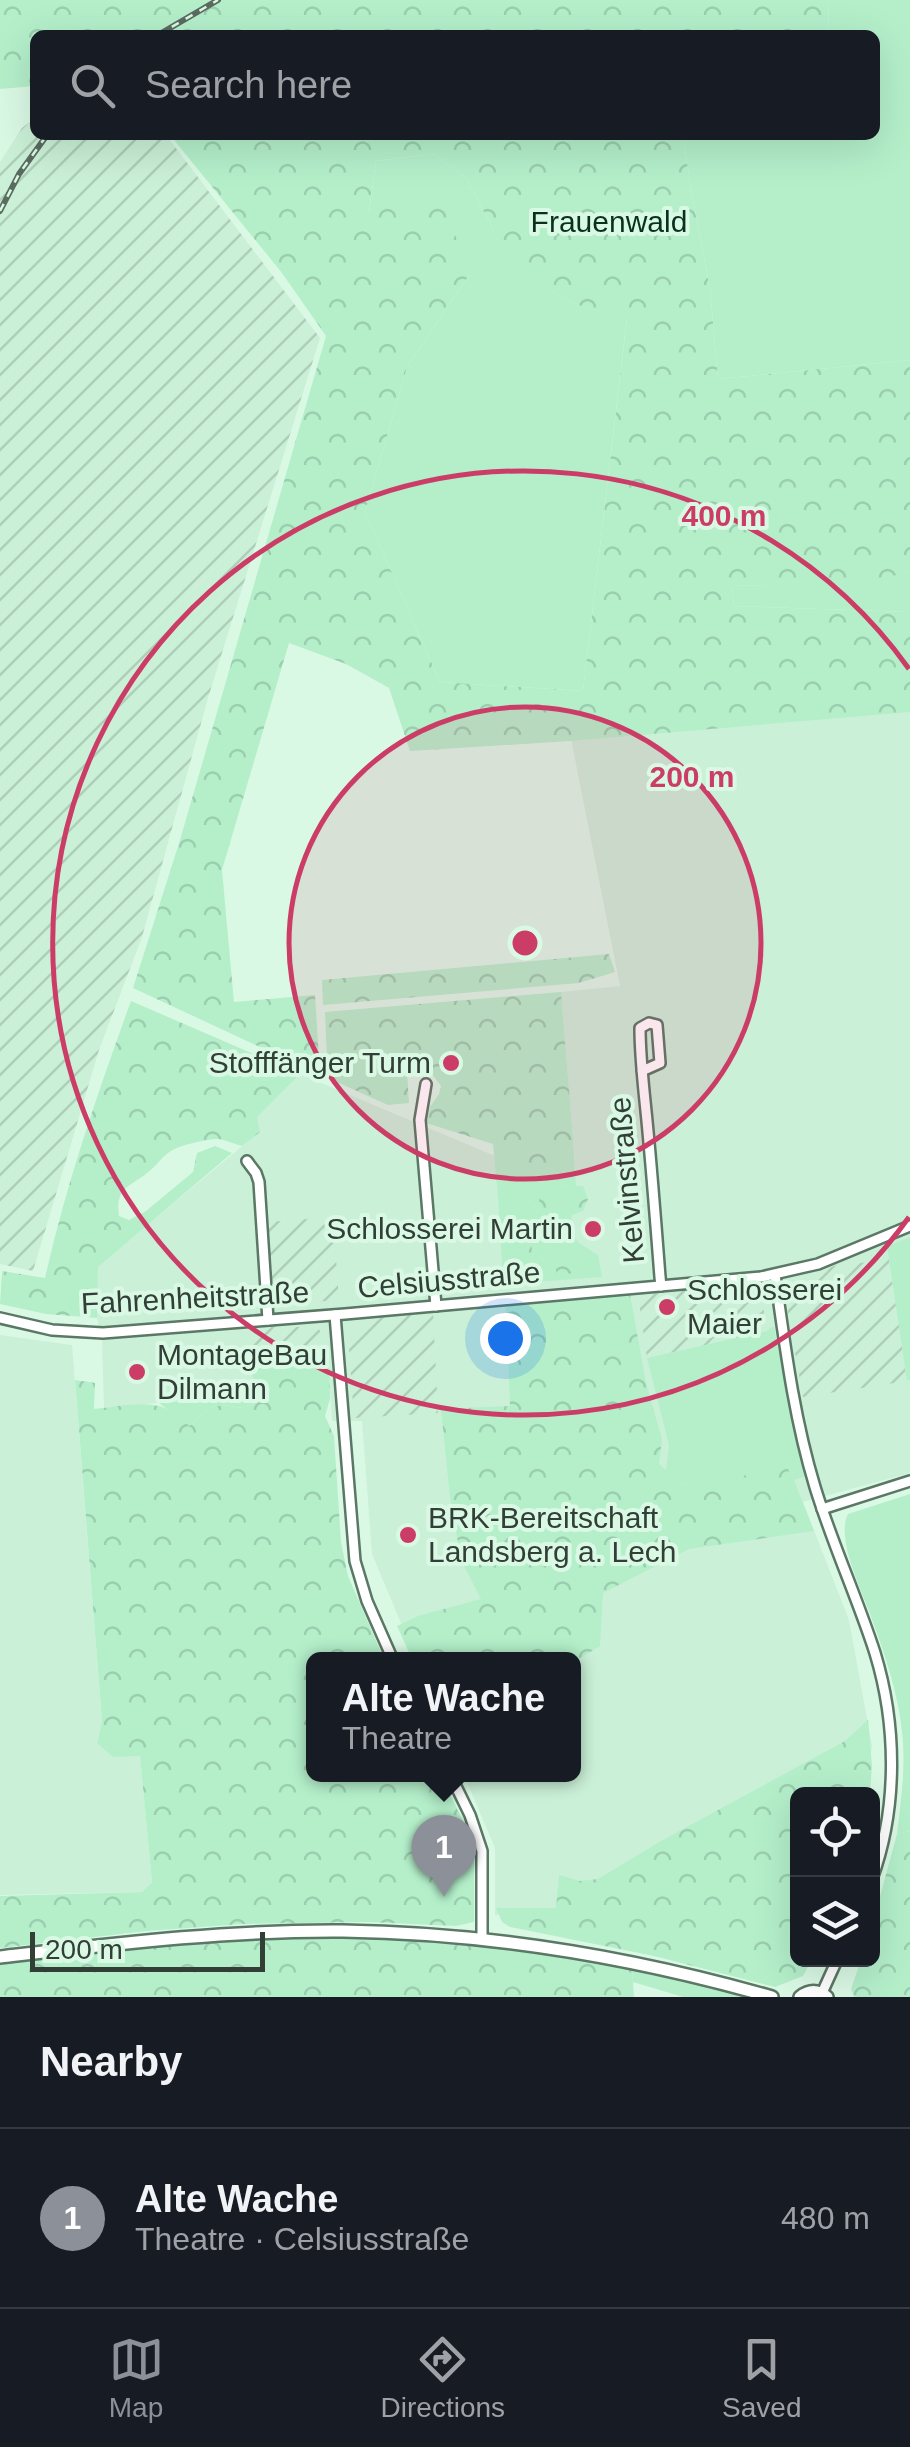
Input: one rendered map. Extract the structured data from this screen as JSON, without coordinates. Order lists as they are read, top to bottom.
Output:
{
  "streets": {
    "street": ["Kelvinstraße", "Celsiusstraße", "Fahrenheitstraße"]
  },
  "crossings": [
    ["Kelvinstraße", "Celsiusstraße"],
    ["Celsiusstraße", "Fahrenheitstraße"]
  ],
  "parks": ["Frauenwald"],
  "places": [
    "Stofffänger Turm",
    "Schlosserei Martin",
    "Schlosserei Maier",
    "MontageBau Dilmann",
    "BRK-Bereitschaft Landsberg a. Lech"
  ],
  "scale_bar": "200 m",
  "page": {
    "search": "Search here",
    "popup": ["Alte Wache", "Theatre"],
    "pins": "1",
    "scale": "200 m",
    "heading": "Nearby",
    "list": [
      {
        "mark": "1",
        "name": "Alte Wache",
        "note": "Theatre · Celsiusstraße",
        "value": "480 m"
      }
    ],
    "nav": ["Map", "Directions", "Saved"]
  },
  "rings": ["400 m", "200 m"]
}
